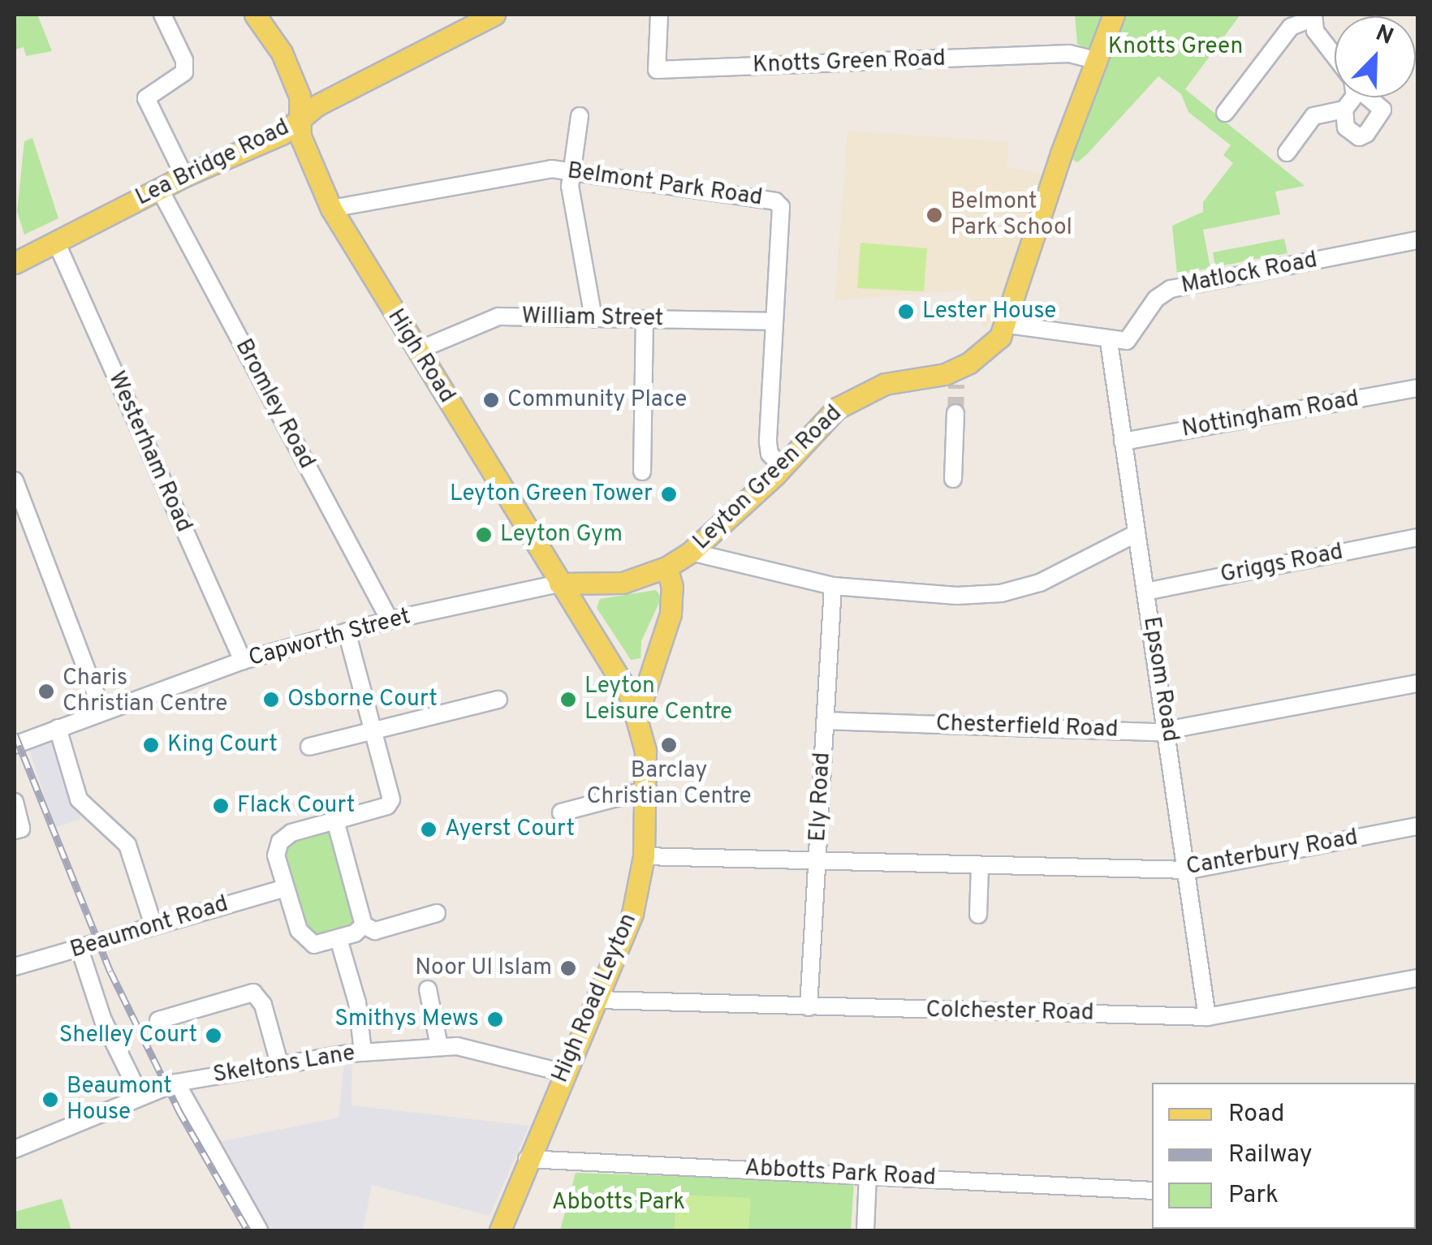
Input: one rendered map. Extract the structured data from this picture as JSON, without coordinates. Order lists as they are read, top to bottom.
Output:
{
  "streets": {
    "main road": [
      "Lea Bridge Road",
      "High Road",
      "Leyton Green Road",
      "High Road Leyton"
    ],
    "street": [
      "Knotts Green Road",
      "Belmont Park Road",
      "Matlock Road",
      "William Street",
      "Bromley Road",
      "Nottingham Road",
      "Westerham Road",
      "Griggs Road",
      "Capworth Street",
      "Epsom Road",
      "Chesterfield Road",
      "Ely Road",
      "Canterbury Road",
      "Beaumont Road",
      "Colchester Road",
      "Skeltons Lane",
      "Abbotts Park Road"
    ]
  },
  "crossings": [
    ["Knotts Green Road", "Leyton Green Road"],
    ["Lea Bridge Road", "High Road"],
    ["Lea Bridge Road", "Bromley Road"],
    ["Lea Bridge Road", "Westerham Road"],
    ["Belmont Park Road", "William Street"],
    ["Belmont Park Road", "High Road"],
    ["Belmont Park Road", "Leyton Green Road"],
    ["Matlock Road", "Epsom Road"],
    ["William Street", "High Road"],
    ["High Road", "Leyton Green Road"],
    ["High Road", "Capworth Street"],
    ["High Road", "High Road Leyton"],
    ["Bromley Road", "Capworth Street"],
    ["Nottingham Road", "Epsom Road"],
    ["Westerham Road", "Capworth Street"],
    ["Leyton Green Road", "Capworth Street"],
    ["Leyton Green Road", "High Road Leyton"],
    ["Griggs Road", "Epsom Road"],
    ["Capworth Street", "High Road Leyton"],
    ["Epsom Road", "Chesterfield Road"],
    ["Epsom Road", "Canterbury Road"],
    ["Epsom Road", "Colchester Road"],
    ["Chesterfield Road", "Ely Road"],
    ["Ely Road", "Canterbury Road"],
    ["Ely Road", "Colchester Road"],
    ["Canterbury Road", "High Road Leyton"],
    ["High Road Leyton", "Colchester Road"],
    ["High Road Leyton", "Skeltons Lane"],
    ["High Road Leyton", "Abbotts Park Road"]
  ],
  "parks": ["Knotts Green", "Abbotts Park"],
  "places": [
    "Belmont Park School",
    "Lester House",
    "Community Place",
    "Leyton Green Tower",
    "Leyton Gym",
    "Charis Christian Centre",
    "Osborne Court",
    "Leyton Leisure Centre",
    "King Court",
    "Barclay Christian Centre",
    "Flack Court",
    "Ayerst Court",
    "Noor Ul Islam",
    "Smithys Mews",
    "Shelley Court",
    "Beaumont House"
  ],
  "legend": ["Road", "Railway", "Park"],
  "north": "top right"
}
